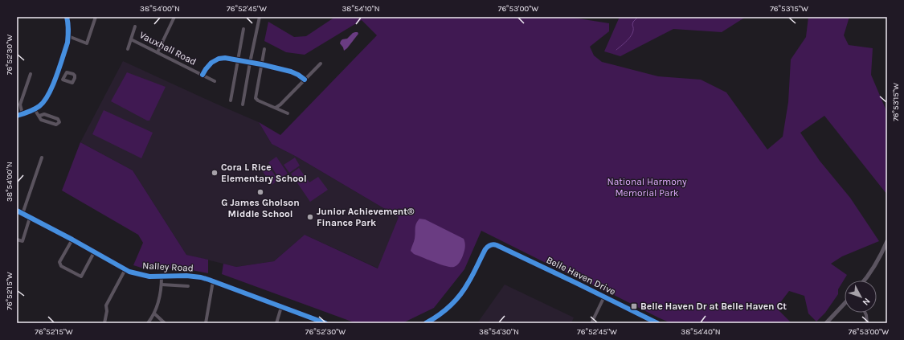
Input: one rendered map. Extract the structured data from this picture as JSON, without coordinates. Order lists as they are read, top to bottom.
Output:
{
  "streets": {
    "street": ["Vauxhall Road", "Nalley Road", "Belle Haven Drive"]
  },
  "parks": ["National Harmony Memorial Park"],
  "places": {
    "other": ["Cora L Rice Elementary School", "G James Gholson Middle School", "Junior Achievement® Finance Park"],
    "transit": ["Belle Haven Dr at Belle Haven Ct"]
  },
  "north": "bottom right",
  "coordinates": [
    "38°54'00\"N",
    "76°52'45\"W",
    "38°54'10\"N",
    "76°53'00\"W",
    "76°53'15\"W",
    "76°52'30\"W",
    "76°52'15\"W",
    "38°54'30\"N",
    "38°54'40\"N"
  ]
}
